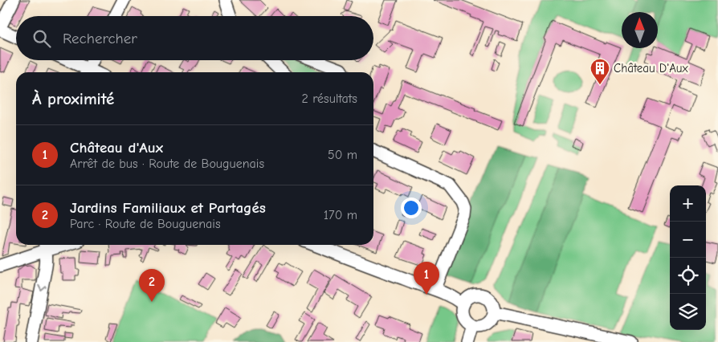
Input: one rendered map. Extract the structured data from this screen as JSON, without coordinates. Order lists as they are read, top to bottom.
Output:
{
  "places": {
    "building": ["Château D'Aux"]
  },
  "north": "top",
  "page": {
    "search": "Rechercher",
    "heading": ["À proximité", "2 résultats"],
    "list": [
      {
        "mark": "1",
        "name": "Château d'Aux",
        "note": "Arrêt de bus · Route de Bouguenais",
        "value": "50 m"
      },
      {
        "mark": "2",
        "name": "Jardins Familiaux et Partagés",
        "note": "Parc · Route de Bouguenais",
        "value": "170 m"
      }
    ],
    "map_buttons": ["+", "−"],
    "pins": ["1", "2"]
  }
}
